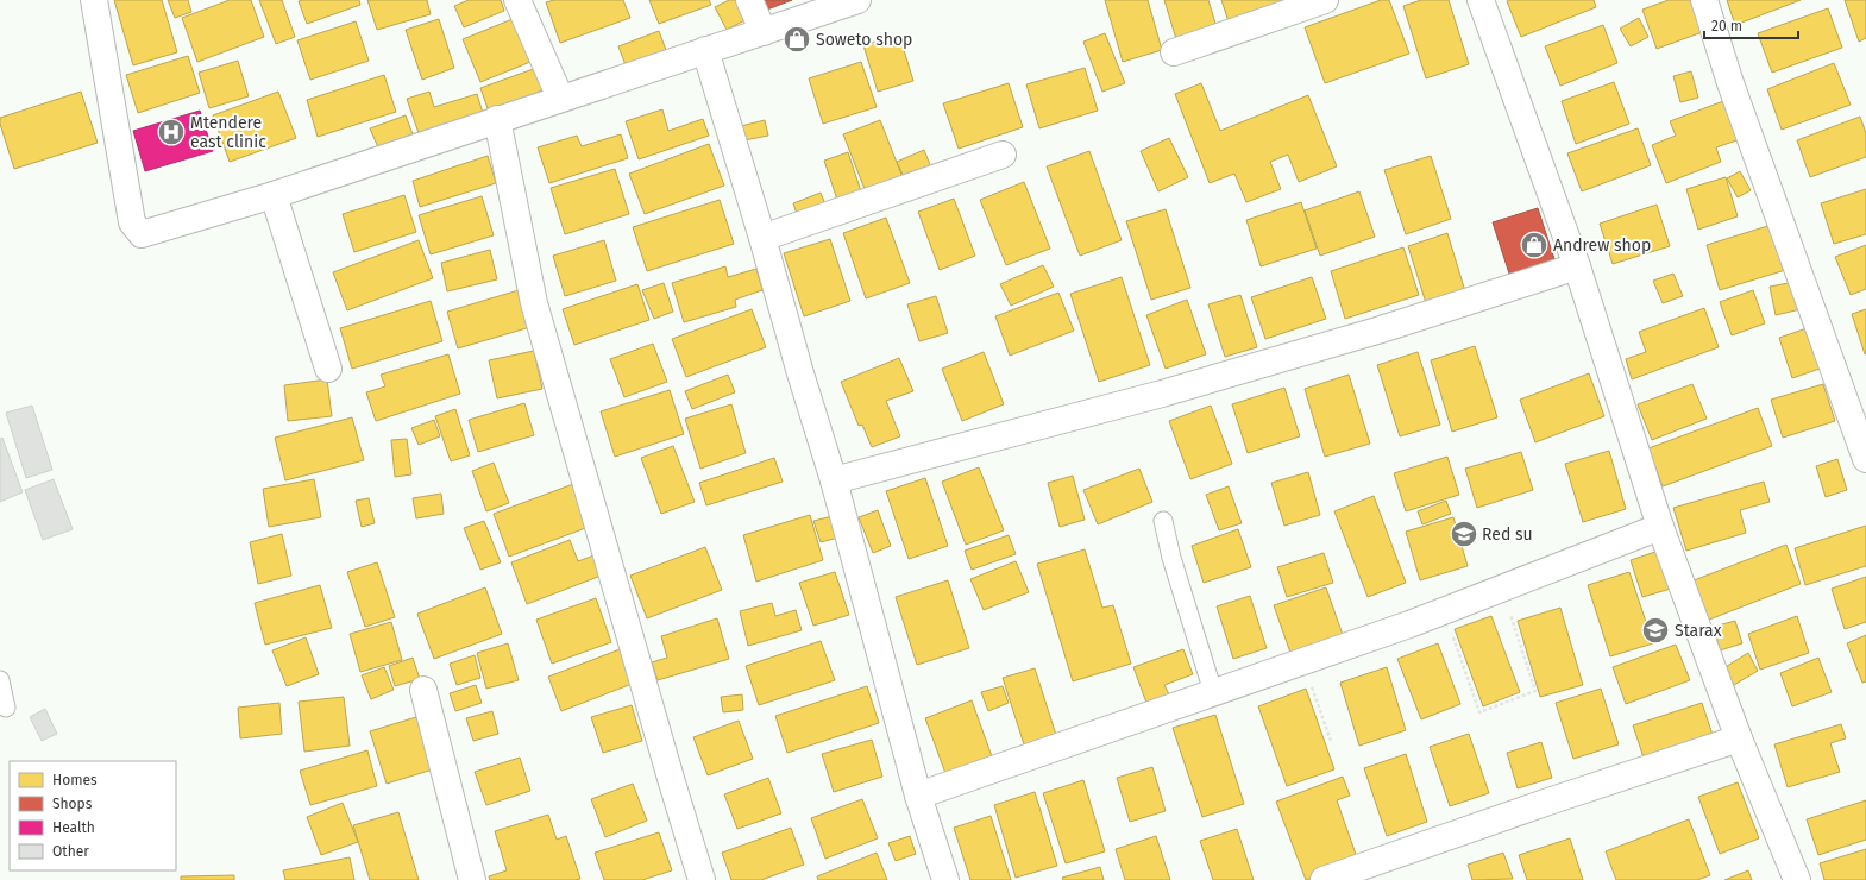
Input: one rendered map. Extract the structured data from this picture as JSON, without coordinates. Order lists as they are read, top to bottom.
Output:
{
  "places": {
    "shop": ["Soweto shop", "Andrew shop"],
    "hospital": ["Mtendere east clinic"],
    "school or university": ["Red su", "Starax"]
  },
  "legend": [
    "Homes",
    "Shops",
    "Health",
    "Other"
  ],
  "scale_bar": "20 m"
}
